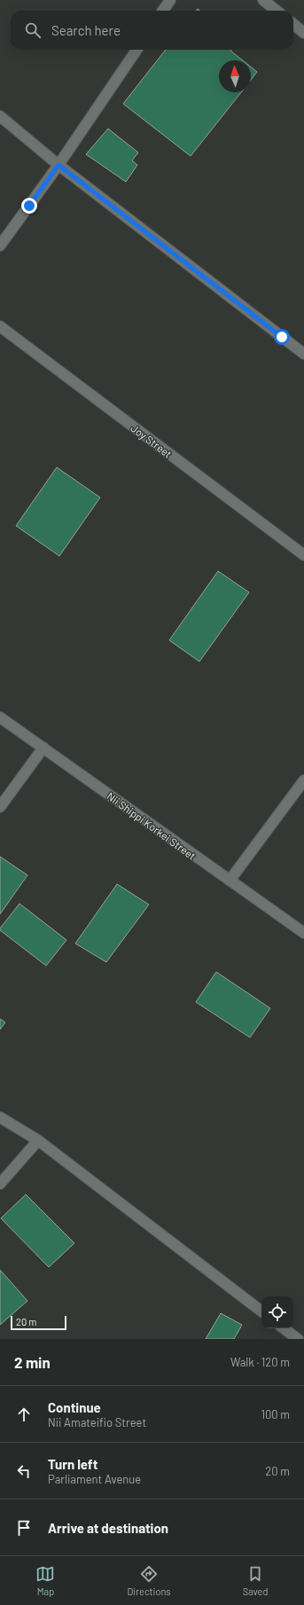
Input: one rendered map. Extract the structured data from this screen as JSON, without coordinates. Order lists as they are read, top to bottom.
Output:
{
  "streets": {
    "street": ["Joy Street", "Nii Shippi Korkei Street"]
  },
  "scale_bar": "20 m",
  "north": "top",
  "page": {
    "search": "Search here",
    "scale": "20 m",
    "heading": ["2 min", "Walk · 120 m"],
    "list": [
      ["Continue", "Nii Amateifio Street", "100 m"],
      ["Turn left", "Parliament Avenue", "20 m"],
      "Arrive at destination"
    ],
    "nav": ["Map", "Directions", "Saved"]
  }
}
